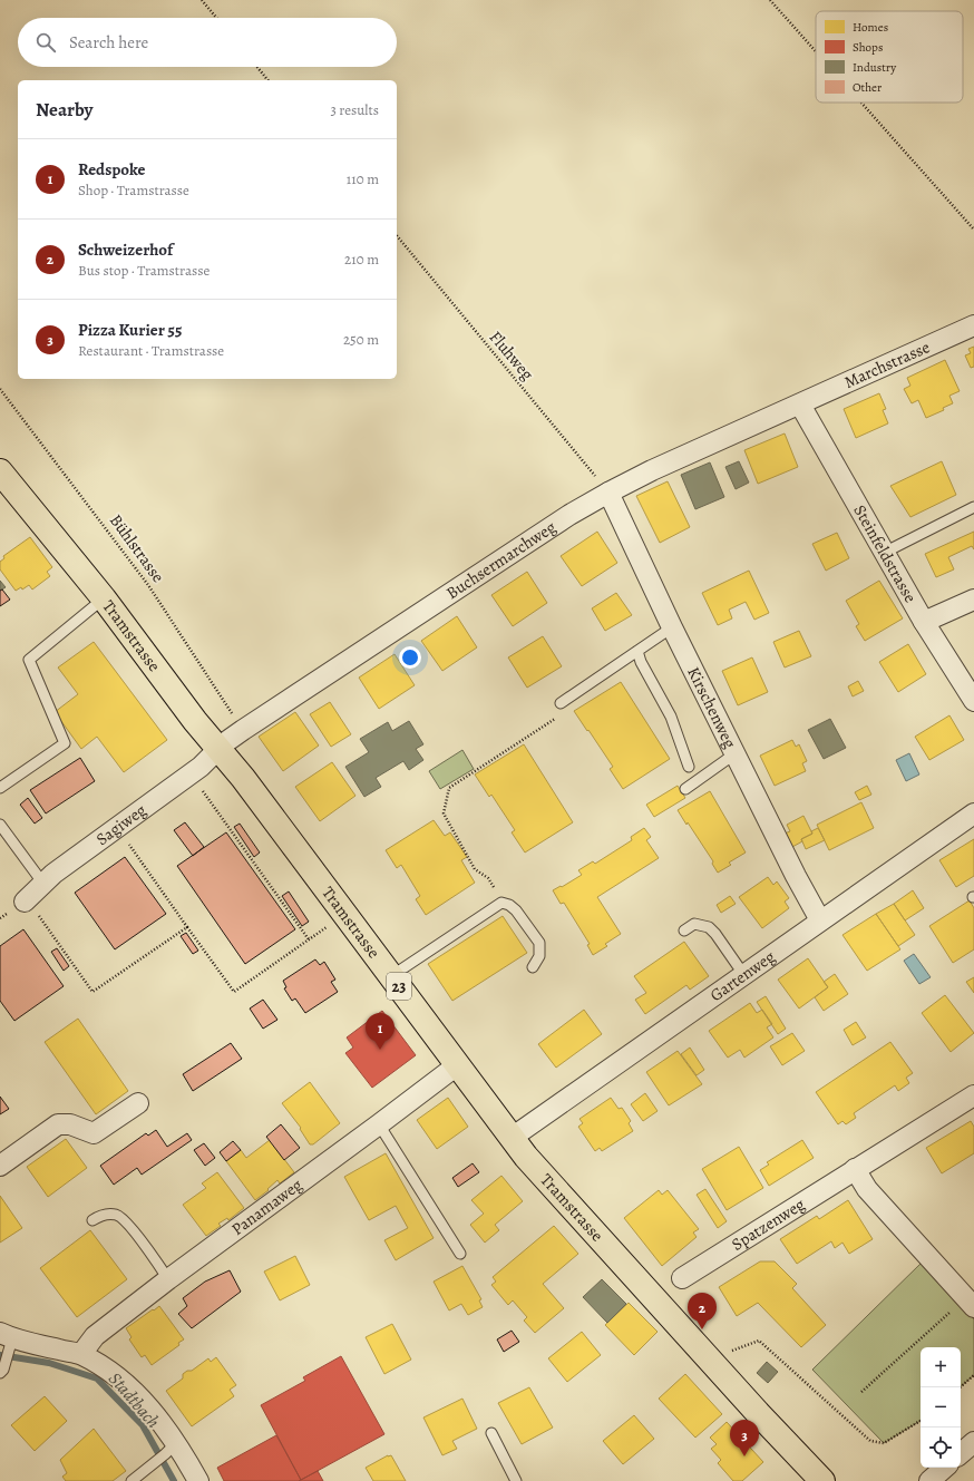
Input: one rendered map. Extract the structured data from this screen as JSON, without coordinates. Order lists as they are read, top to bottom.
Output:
{
  "streets": {
    "main road": ["Tramstrasse", "23"],
    "street": [
      "Marchstrasse",
      "Steinfeldstrasse",
      "Buchsermarchweg",
      "Kirschenweg",
      "Sagiweg",
      "Gartenweg",
      "Panamaweg",
      "Spatzenweg"
    ],
    "path": ["Fluhweg", "Bühlstrasse"]
  },
  "crossings": [
    ["Fluhweg", "Buchsermarchweg"],
    ["Fluhweg", "Kirschenweg"],
    ["Marchstrasse", "Steinfeldstrasse"],
    ["Marchstrasse", "Buchsermarchweg"],
    ["Bühlstrasse", "Buchsermarchweg"],
    ["Steinfeldstrasse", "Buchsermarchweg"],
    ["Buchsermarchweg", "Tramstrasse"],
    ["Buchsermarchweg", "Kirschenweg"],
    ["Buchsermarchweg", "Sagiweg"],
    ["Tramstrasse", "Sagiweg"],
    ["Tramstrasse", "Gartenweg"],
    ["Tramstrasse", "Panamaweg"],
    ["Kirschenweg", "Gartenweg"]
  ],
  "water": ["Stadtbach"],
  "legend": [
    "Homes",
    "Shops",
    "Industry",
    "Other"
  ],
  "page": {
    "search": "Search here",
    "heading": ["Nearby", "3 results"],
    "list": [
      {
        "mark": "1",
        "name": "Redspoke",
        "note": "Shop · Tramstrasse",
        "value": "110 m"
      },
      {
        "mark": "2",
        "name": "Schweizerhof",
        "note": "Bus stop · Tramstrasse",
        "value": "210 m"
      },
      {
        "mark": "3",
        "name": "Pizza Kurier 55",
        "note": "Restaurant · Tramstrasse",
        "value": "250 m"
      }
    ],
    "pins": ["1", "2", "3"],
    "map_buttons": ["+", "−"]
  }
}
